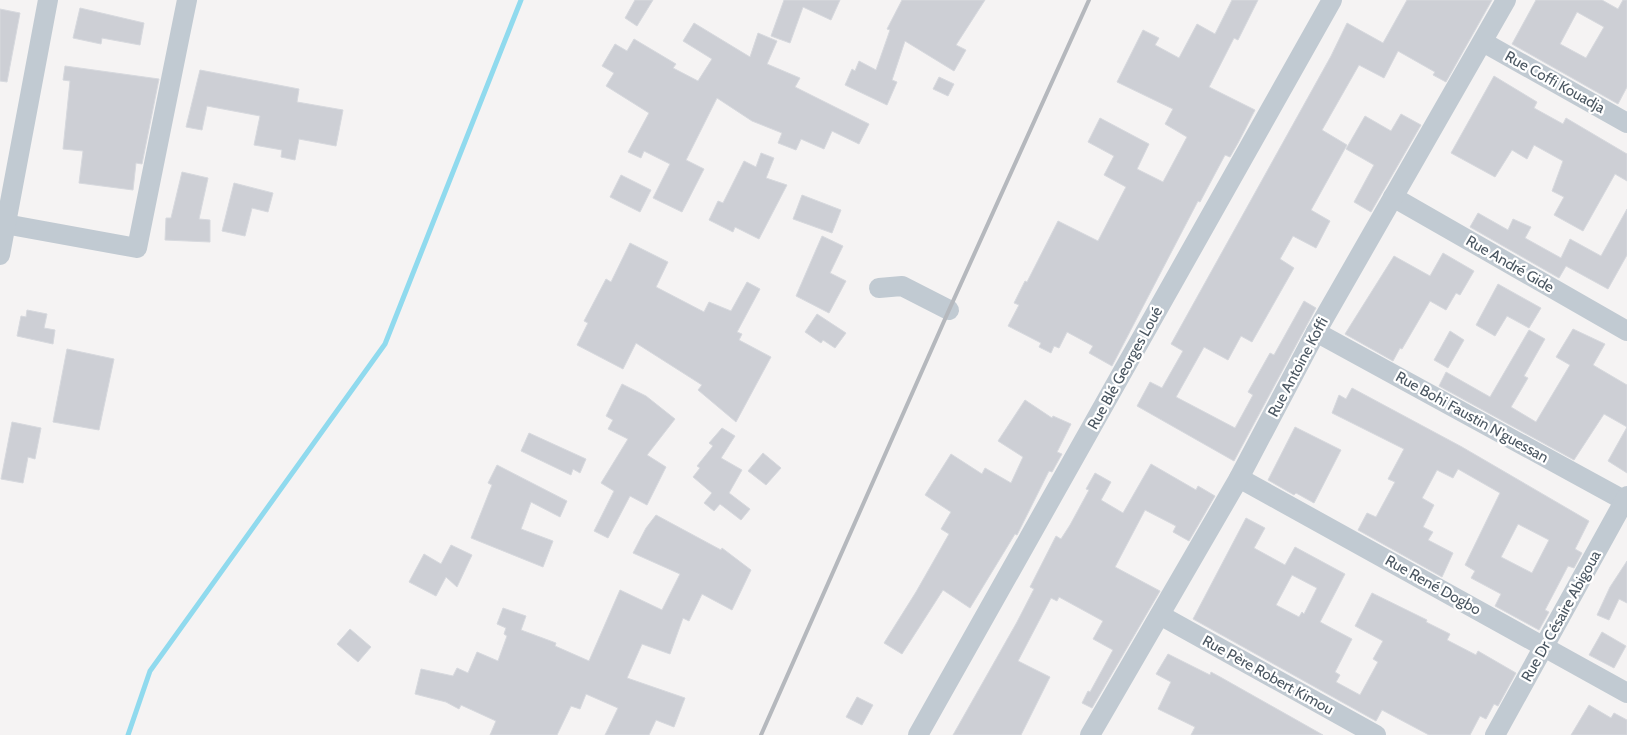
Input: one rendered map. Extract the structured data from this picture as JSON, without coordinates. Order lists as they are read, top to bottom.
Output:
{
  "streets": {
    "street": [
      "Rue Coffi Kouadja",
      "Rue André Gide",
      "Rue Antoine Koffi",
      "Rue Blé Georges Loué",
      "Rue Bohi Faustin N'guessan",
      "Rue René Dogbo",
      "Rue Dr Césaire Abigoua",
      "Rue Père Robert Kimou"
    ]
  },
  "crossings": [
    ["Rue Coffi Kouadja", "Rue Antoine Koffi"],
    ["Rue André Gide", "Rue Antoine Koffi"],
    ["Rue Antoine Koffi", "Rue Bohi Faustin N'guessan"],
    ["Rue Antoine Koffi", "Rue René Dogbo"],
    ["Rue Antoine Koffi", "Rue Père Robert Kimou"],
    ["Rue Bohi Faustin N'guessan", "Rue Dr Césaire Abigoua"],
    ["Rue René Dogbo", "Rue Dr Césaire Abigoua"]
  ]
}
